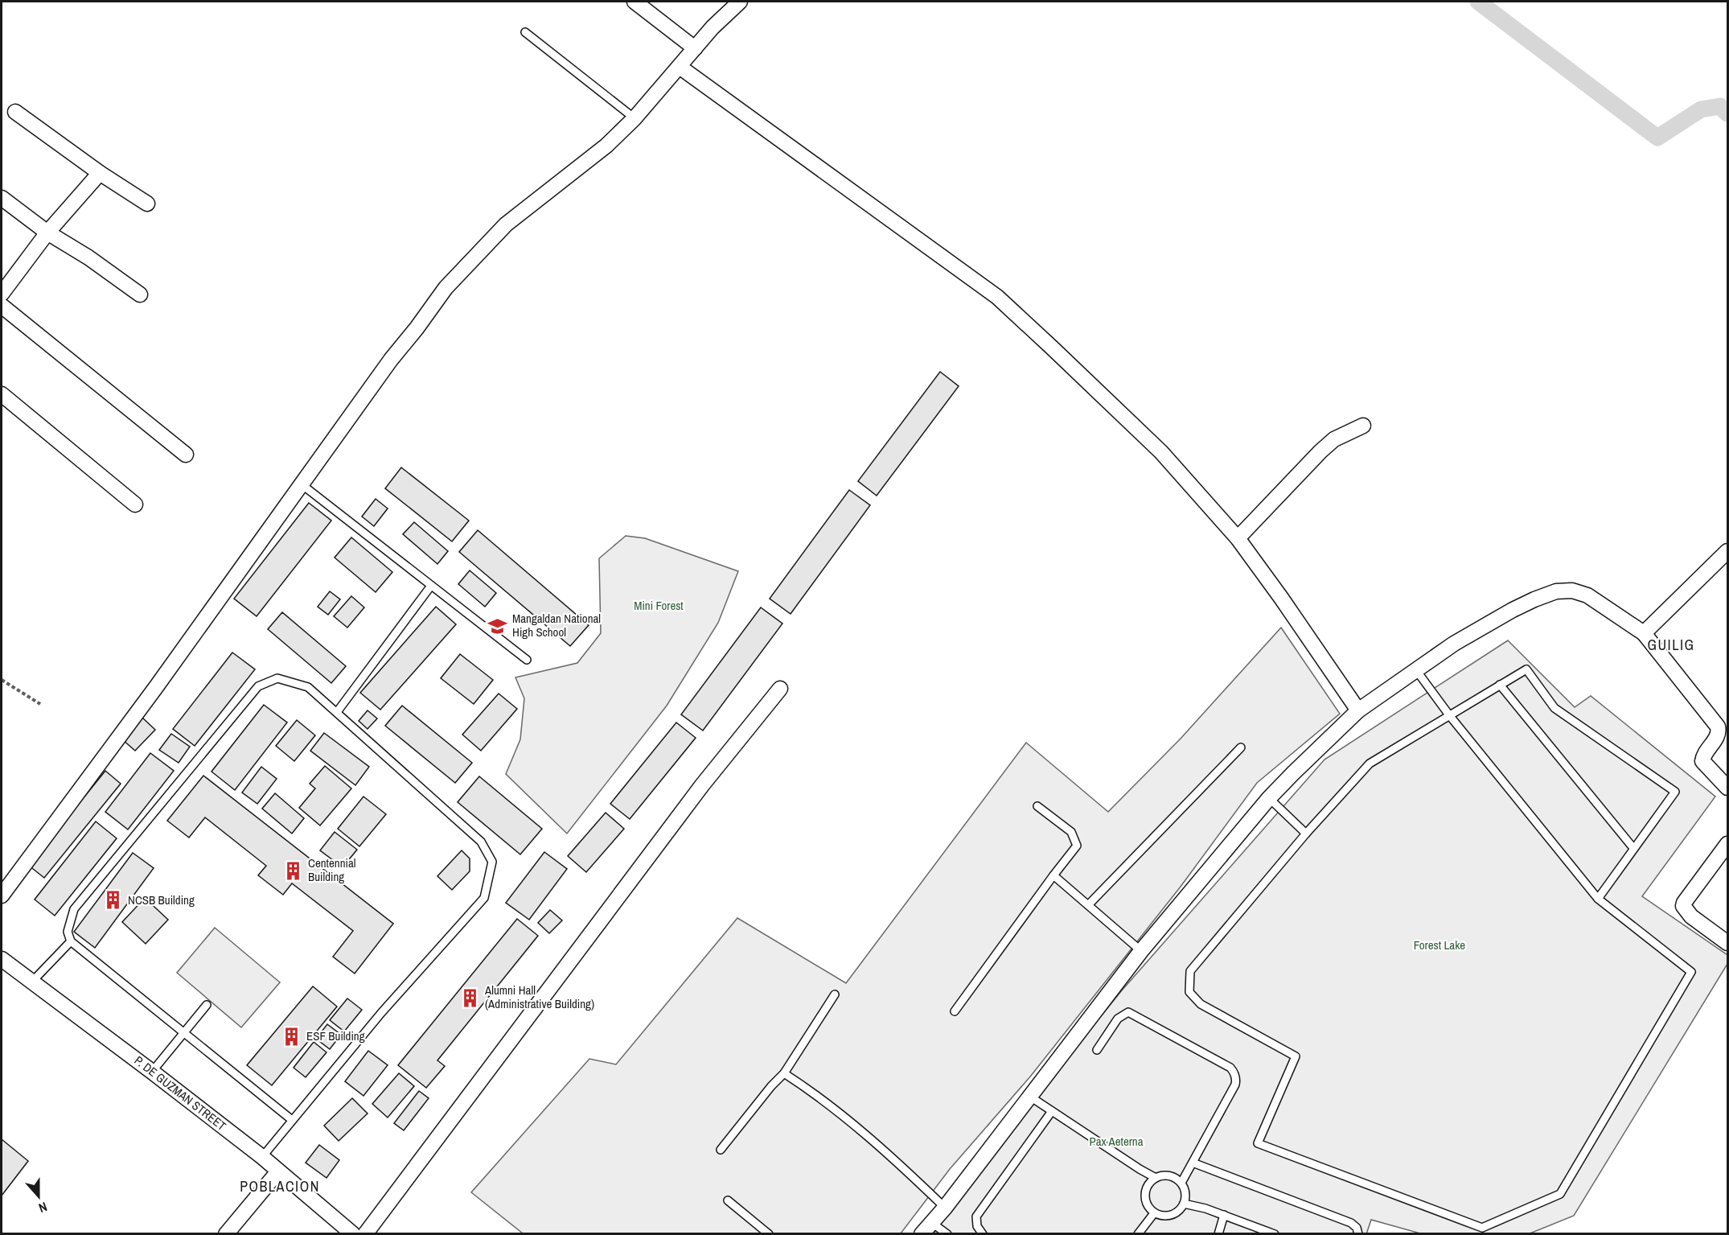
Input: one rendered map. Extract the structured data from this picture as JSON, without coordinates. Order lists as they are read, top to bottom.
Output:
{
  "streets": {
    "street": ["P. DE GUZMAN STREET"]
  },
  "districts": ["GUILIG", "POBLACION"],
  "parks": ["Mini Forest", "Forest Lake", "Pax Aeterna"],
  "places": {
    "school or university": ["Mangaldan National High School"],
    "building": [
      "Centennial Building",
      "NCSB Building",
      "Alumni Hall (Administrative Building)",
      "ESF Building"
    ]
  },
  "north": "bottom"
}
